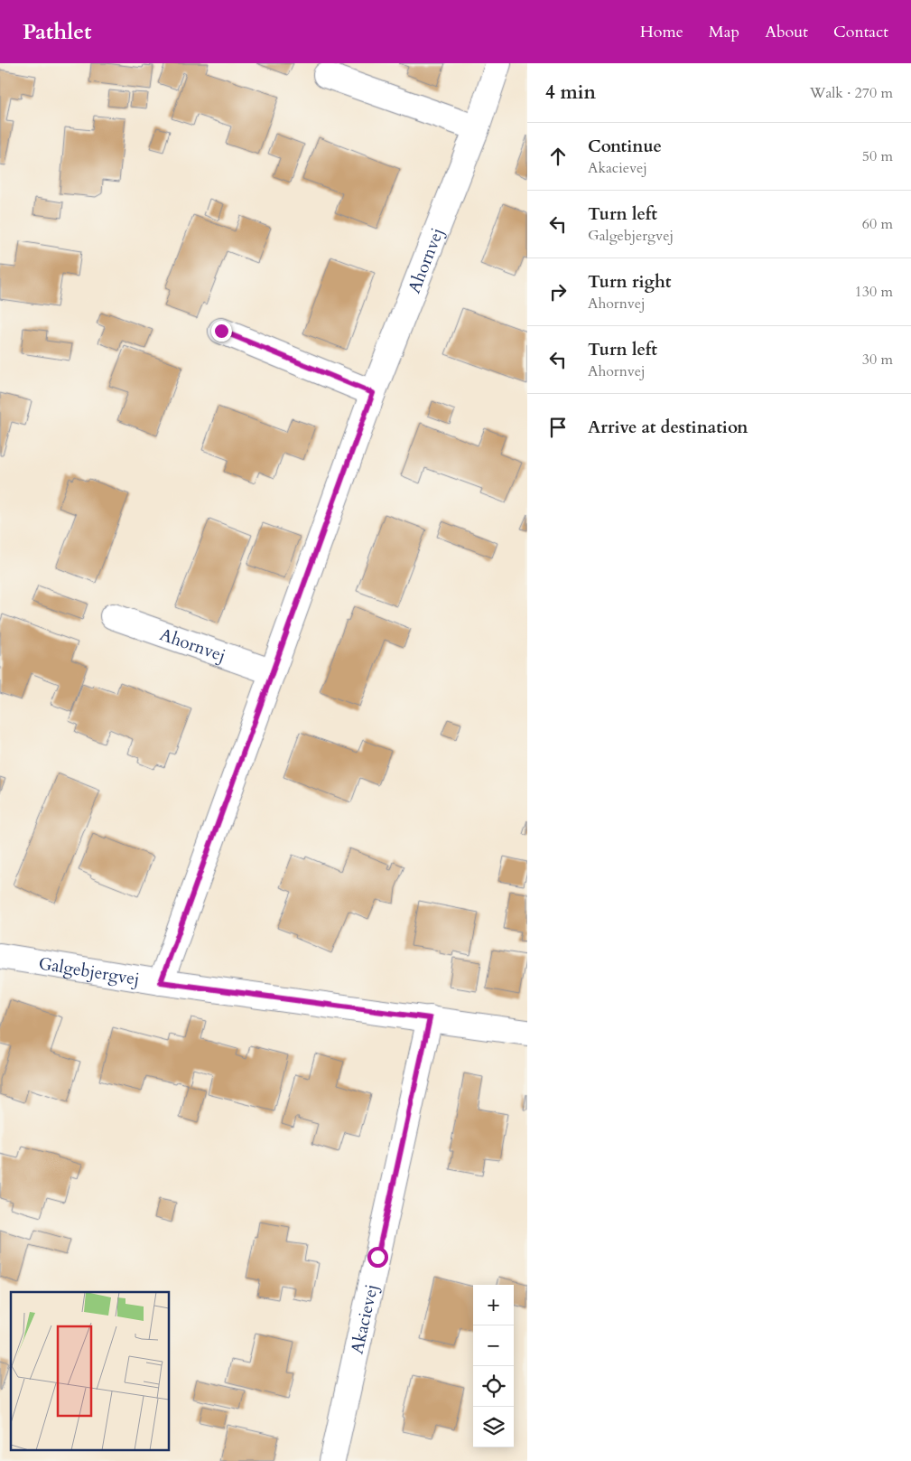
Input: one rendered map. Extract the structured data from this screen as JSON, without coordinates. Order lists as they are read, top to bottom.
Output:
{
  "streets": {
    "street": ["Ahornvej", "Galgebjergvej", "Akacievej"]
  },
  "crossings": [
    ["Ahornvej", "Galgebjergvej"],
    ["Galgebjergvej", "Akacievej"]
  ],
  "page": {
    "header": "Pathlet",
    "nav": [
      "Home",
      "Map",
      "About",
      "Contact"
    ],
    "heading": ["4 min", "Walk · 270 m"],
    "list": [
      ["Continue", "Akacievej", "50 m"],
      ["Turn left", "Galgebjergvej", "60 m"],
      ["Turn right", "Ahornvej", "130 m"],
      ["Turn left", "Ahornvej", "30 m"],
      "Arrive at destination"
    ],
    "map_buttons": ["+", "−"]
  }
}
